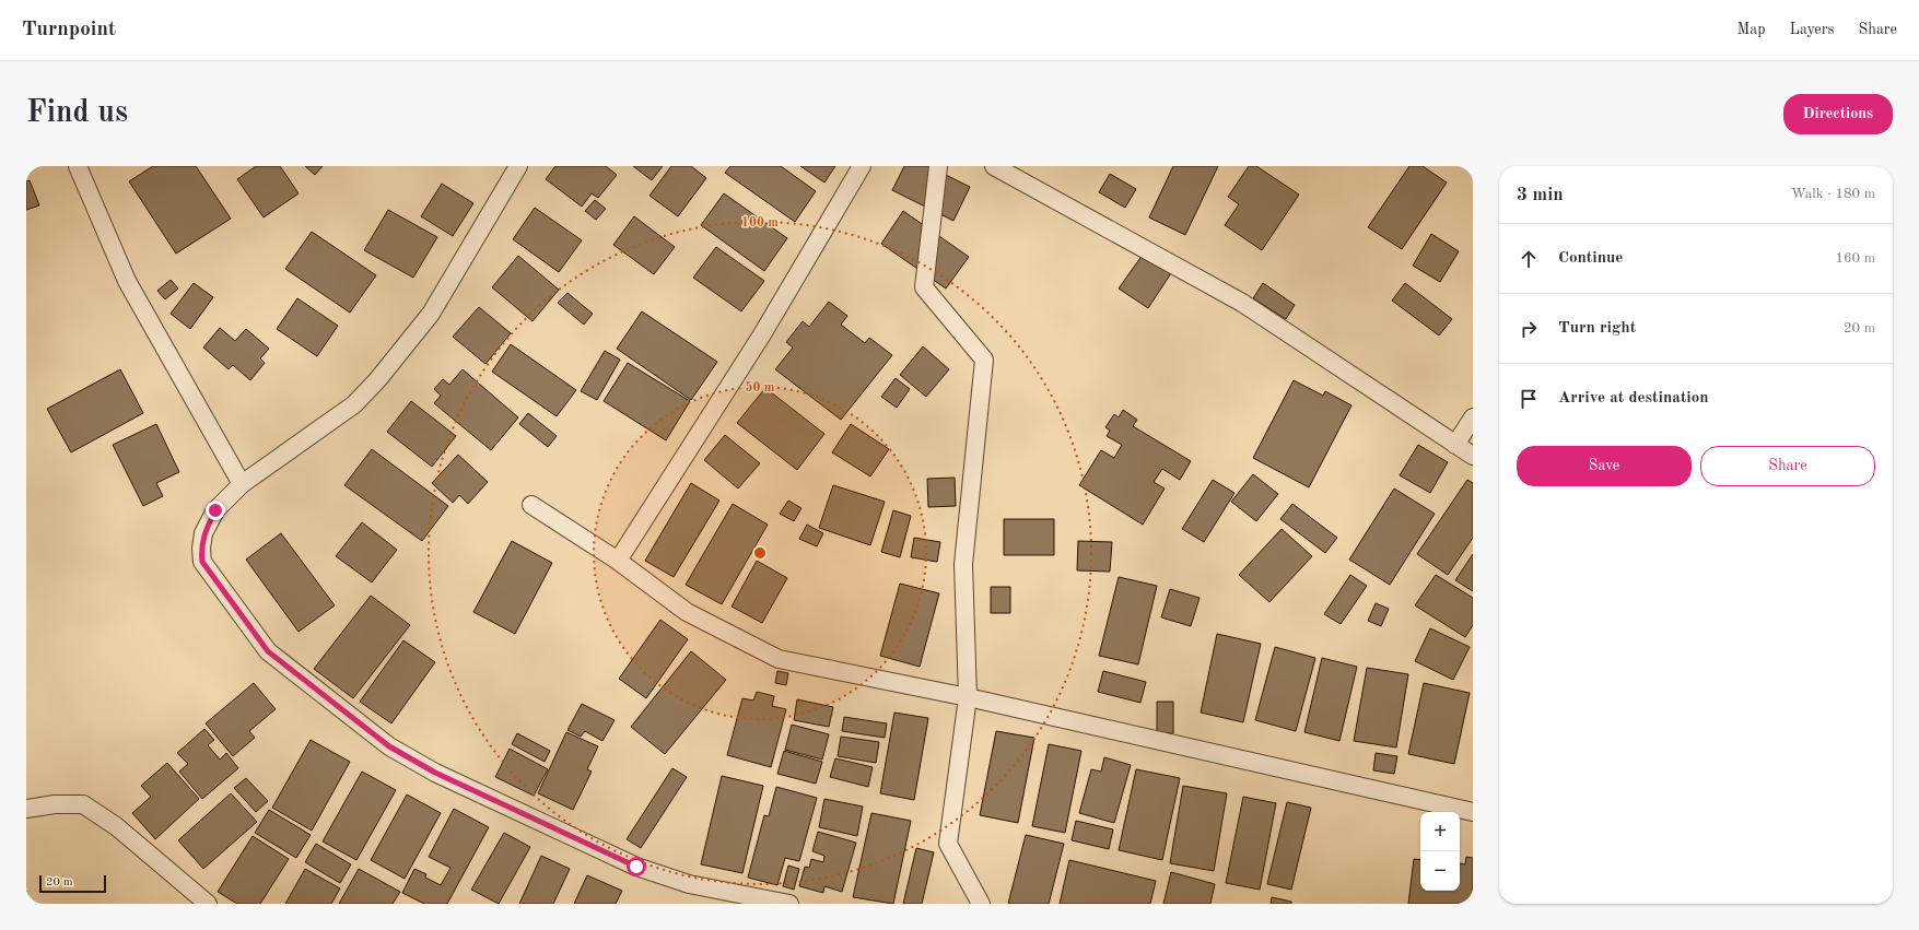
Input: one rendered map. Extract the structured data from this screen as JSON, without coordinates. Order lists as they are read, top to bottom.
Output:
{
  "scale_bar": "20 m",
  "page": {
    "header": "Turnpoint",
    "nav": ["Map", "Layers", "Share"],
    "buttons": [
      "Directions",
      ["Save", "Share"]
    ],
    "title": "Find us",
    "heading": ["3 min", "Walk · 180 m"],
    "list": [
      ["Continue", "160 m"],
      ["Turn right", "20 m"],
      "Arrive at destination"
    ],
    "map_buttons": ["+", "−"],
    "scale": "20 m"
  },
  "rings": ["100 m", "50 m"]
}
